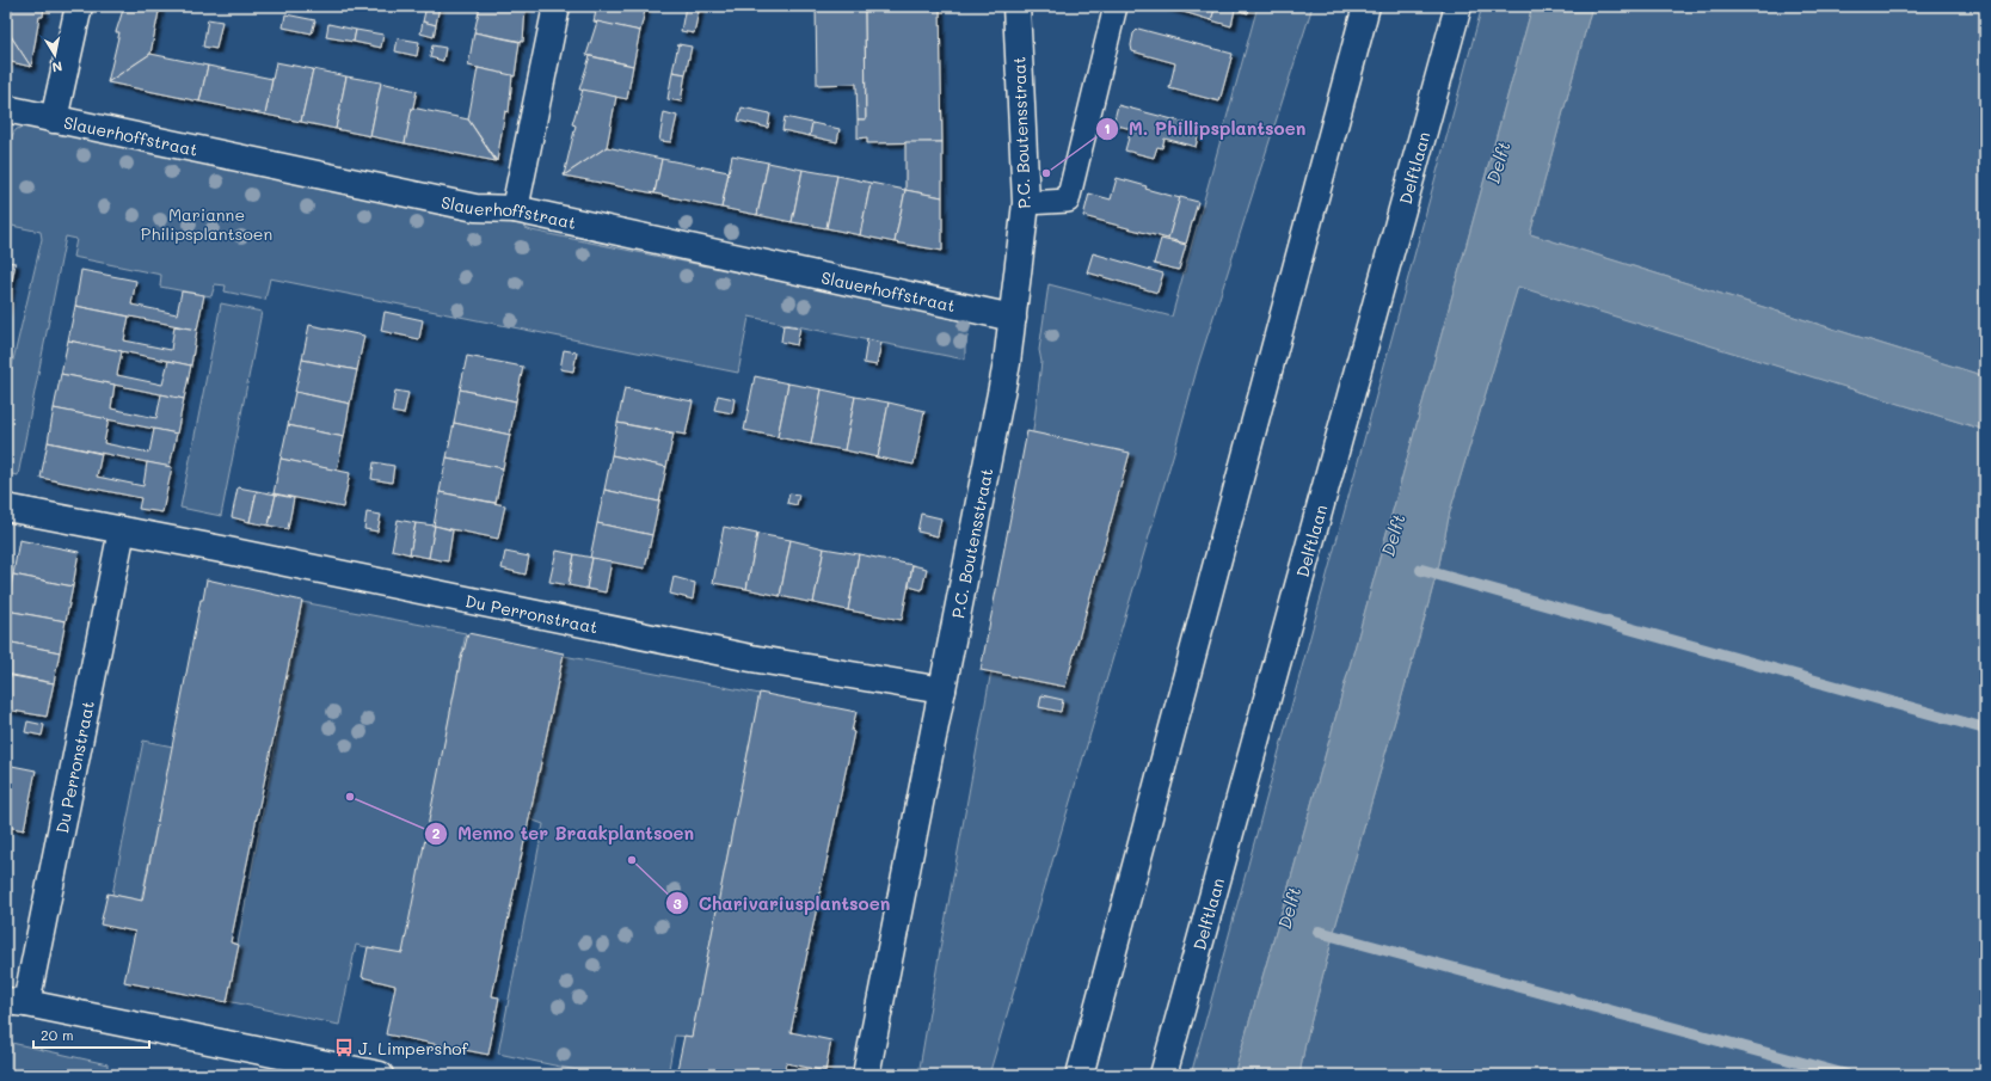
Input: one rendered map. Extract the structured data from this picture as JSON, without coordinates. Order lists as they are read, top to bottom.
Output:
{
  "streets": {
    "street": [
      "P.C. Boutensstraat",
      "Slauerhoffstraat",
      "Delftlaan",
      "Du Perronstraat"
    ]
  },
  "crossings": [
    ["P.C. Boutensstraat", "Slauerhoffstraat"],
    ["P.C. Boutensstraat", "Du Perronstraat"]
  ],
  "water": ["Delft"],
  "parks": ["Marianne Philipsplantsoen"],
  "places": {
    "other": ["M. Phillipsplantsoen", "Menno ter Braakplantsoen", "Charivariusplantsoen"],
    "bus stop": ["J. Limpershof"]
  },
  "scale_bar": "20 m",
  "north": "bottom"
}
